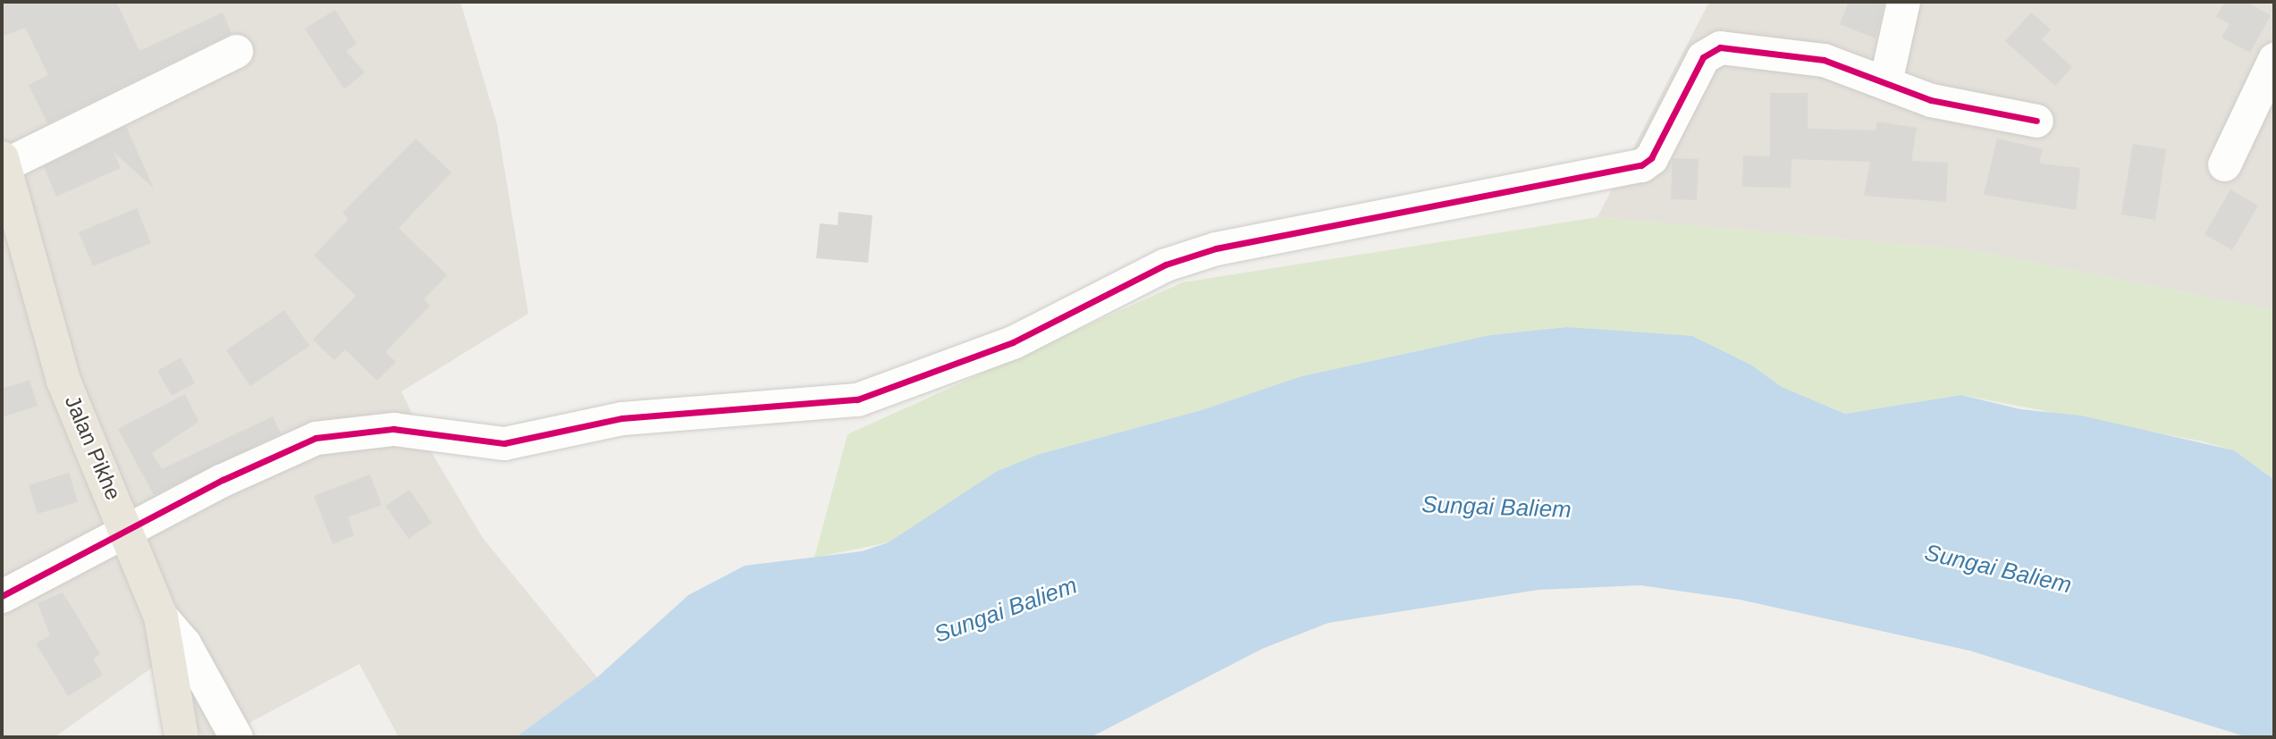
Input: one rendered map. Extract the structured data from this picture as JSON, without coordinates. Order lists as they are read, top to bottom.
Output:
{
  "streets": {
    "highway": ["Jalan Pikhe"]
  },
  "water": ["Sungai Baliem"]
}
